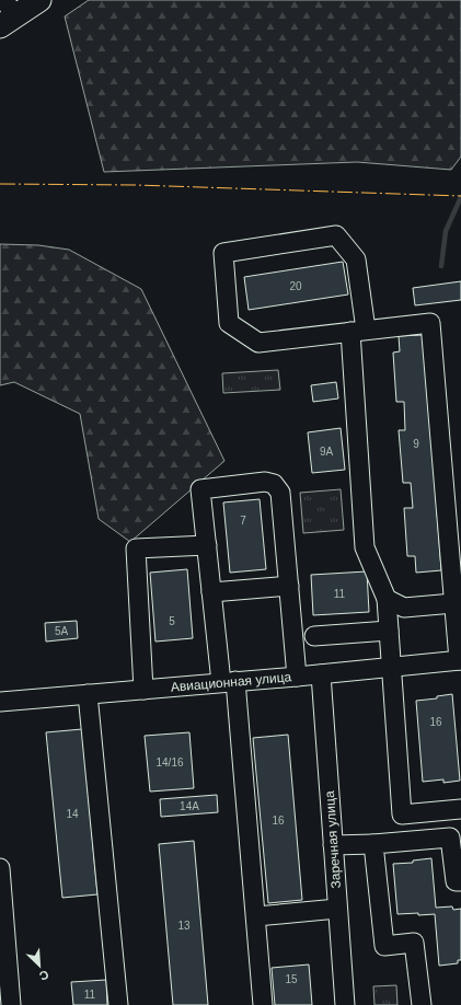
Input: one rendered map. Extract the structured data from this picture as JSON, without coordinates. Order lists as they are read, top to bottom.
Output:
{
  "streets": {
    "street": ["Авиационная улица", "Заречная улица"]
  },
  "crossings": [
    ["Авиационная улица", "Заречная улица"]
  ],
  "house_numbers": [
    "20",
    "9",
    "9А",
    "7",
    "11",
    "5",
    "5А",
    "16",
    "14/16",
    "14А",
    "14",
    "16",
    "13",
    "15",
    "11"
  ],
  "north": "bottom right"
}
